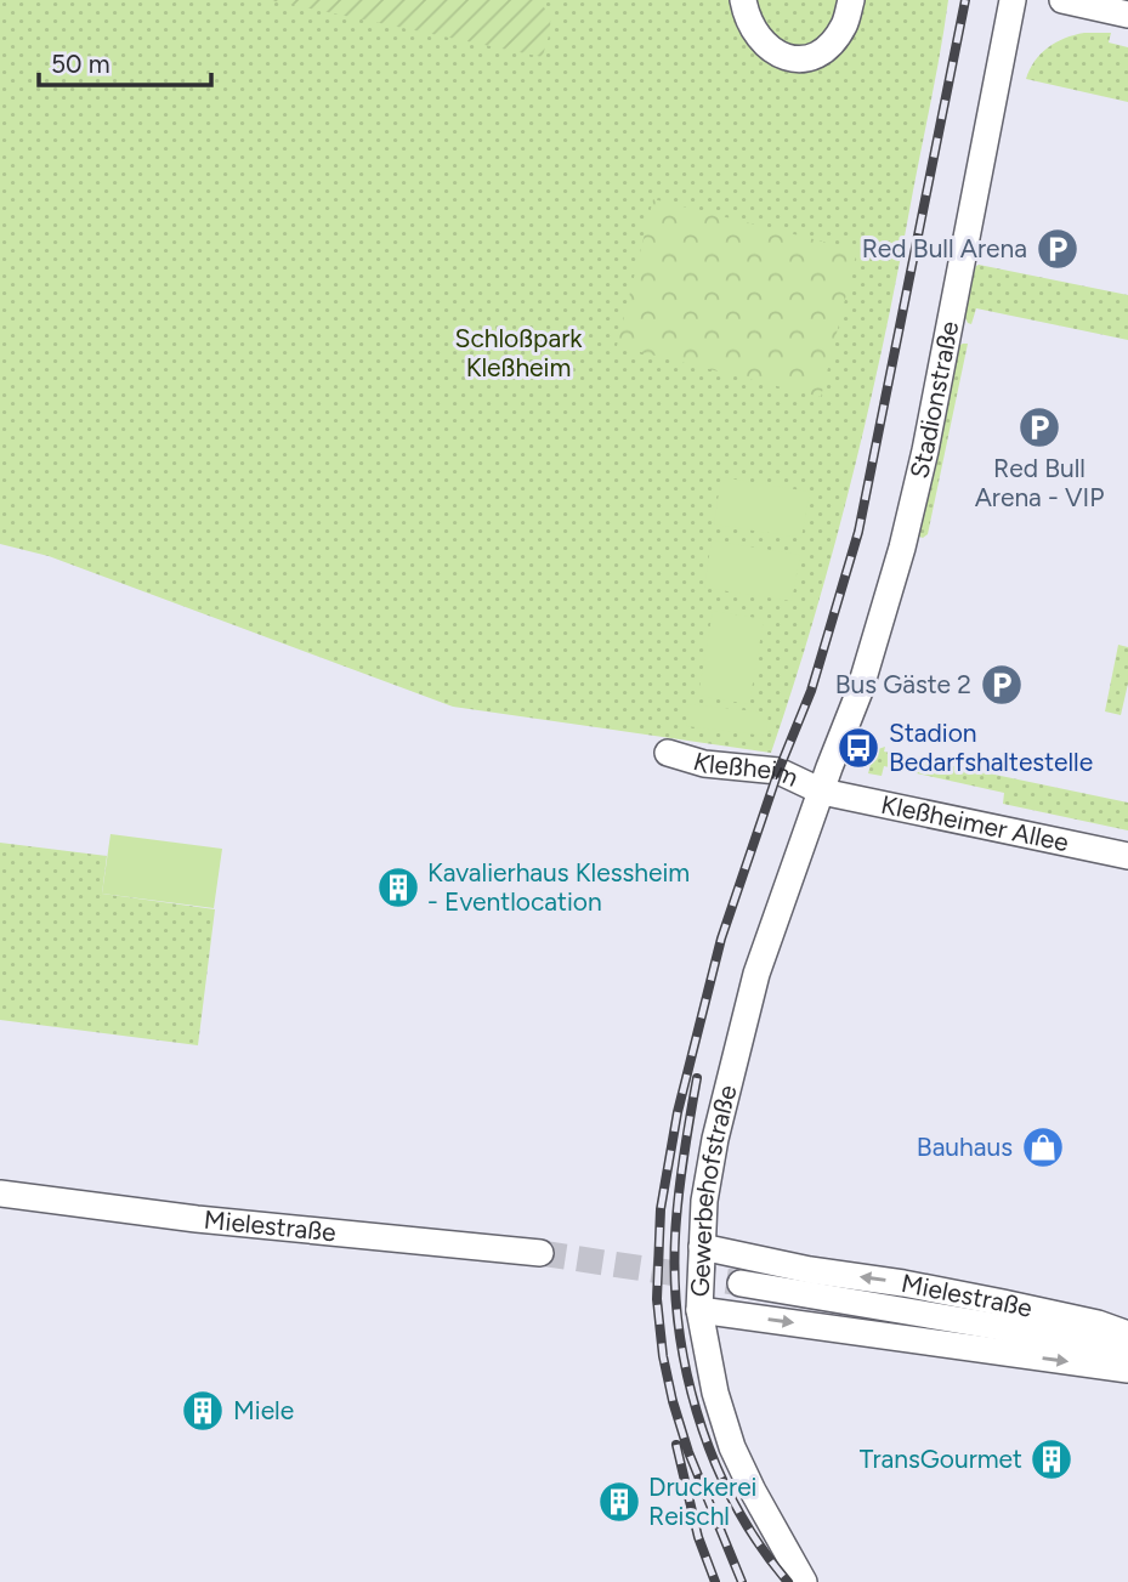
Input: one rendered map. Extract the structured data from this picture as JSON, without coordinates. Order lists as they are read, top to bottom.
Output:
{
  "streets": {
    "street": [
      "Stadionstraße",
      "Kleßheim",
      "Kleßheimer Allee",
      "Gewerbehofstraße",
      "Mielestraße"
    ]
  },
  "crossings": [
    ["Stadionstraße", "Kleßheim"],
    ["Stadionstraße", "Kleßheimer Allee"],
    ["Stadionstraße", "Gewerbehofstraße"],
    ["Kleßheim", "Kleßheimer Allee"],
    ["Kleßheim", "Gewerbehofstraße"],
    ["Kleßheimer Allee", "Gewerbehofstraße"],
    ["Gewerbehofstraße", "Mielestraße"]
  ],
  "parks": ["Schloßpark Kleßheim"],
  "places": {
    "parking": ["Red Bull Arena", "Red Bull Arena - VIP", "Bus Gäste 2"],
    "bus stop": ["Stadion Bedarfshaltestelle"],
    "building": [
      "Kavalierhaus Klessheim - Eventlocation",
      "Miele",
      "TransGourmet",
      "Druckerei Reischl"
    ],
    "shop": ["Bauhaus"]
  },
  "scale_bar": "50 m"
}
